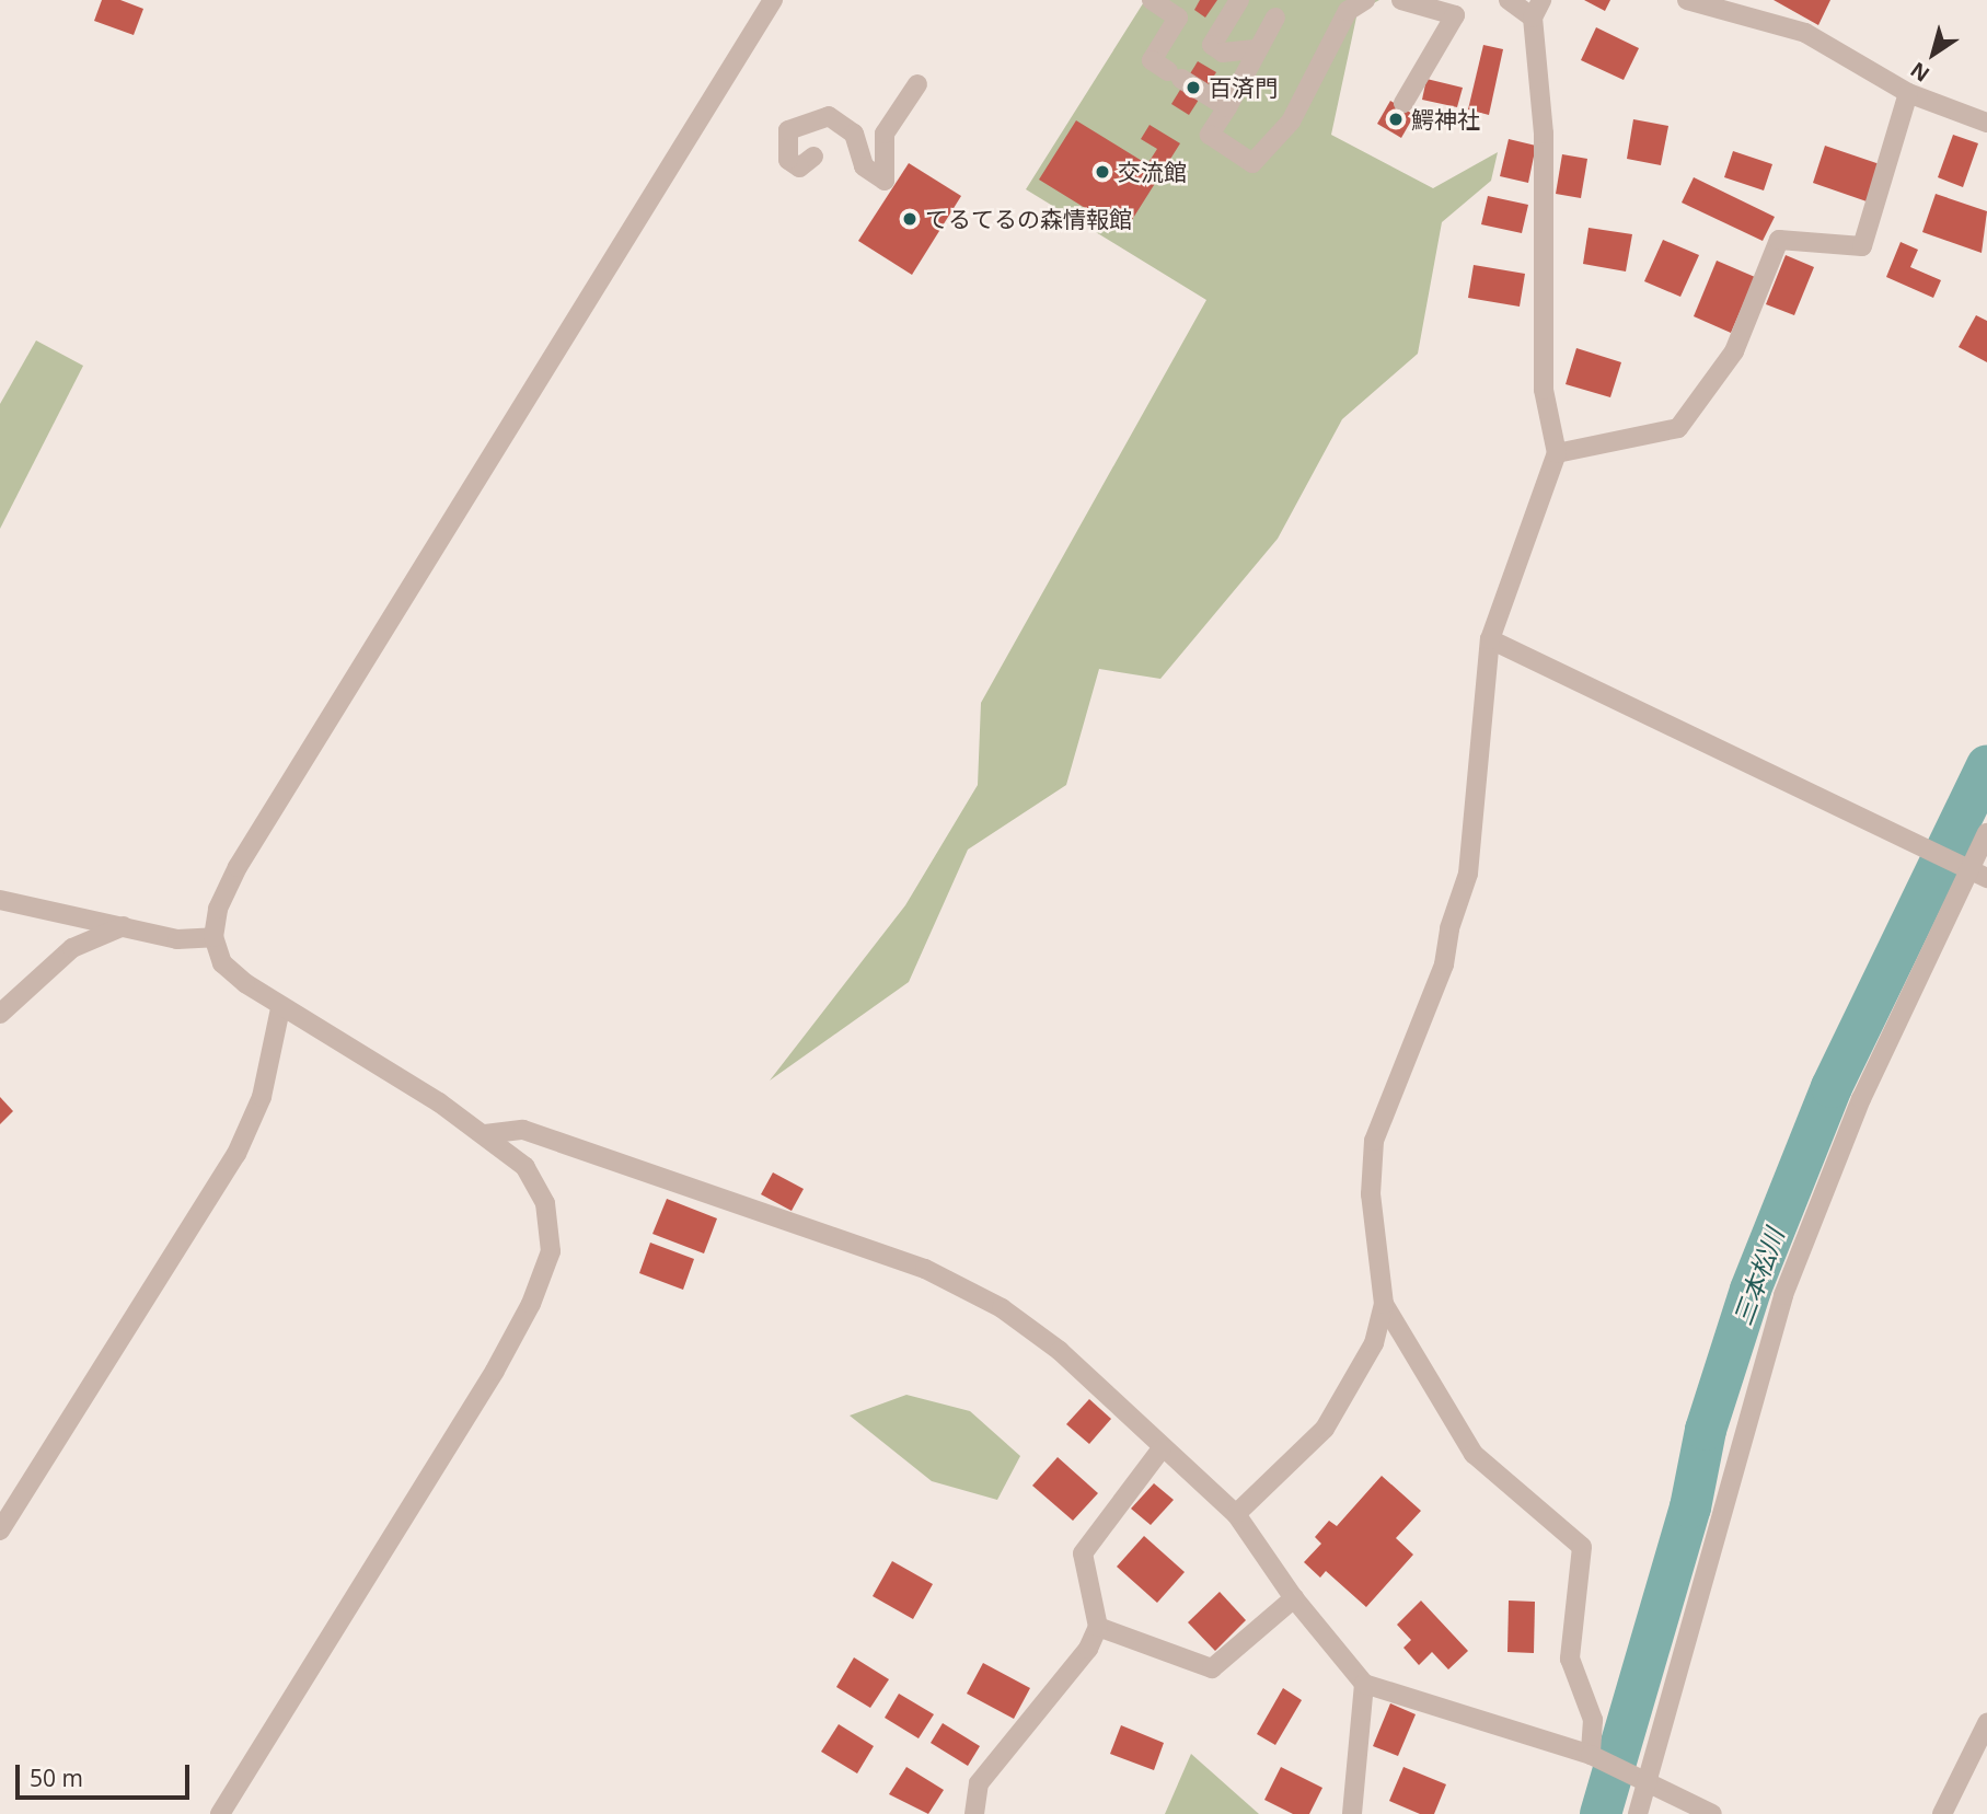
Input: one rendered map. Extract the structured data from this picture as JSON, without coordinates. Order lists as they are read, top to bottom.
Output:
{
  "water": ["三本松川"],
  "places": [
    "百済門",
    "鰐神社",
    "交流館",
    "てるてるの森情報館"
  ],
  "scale_bar": "50 m",
  "north": "bottom left"
}
